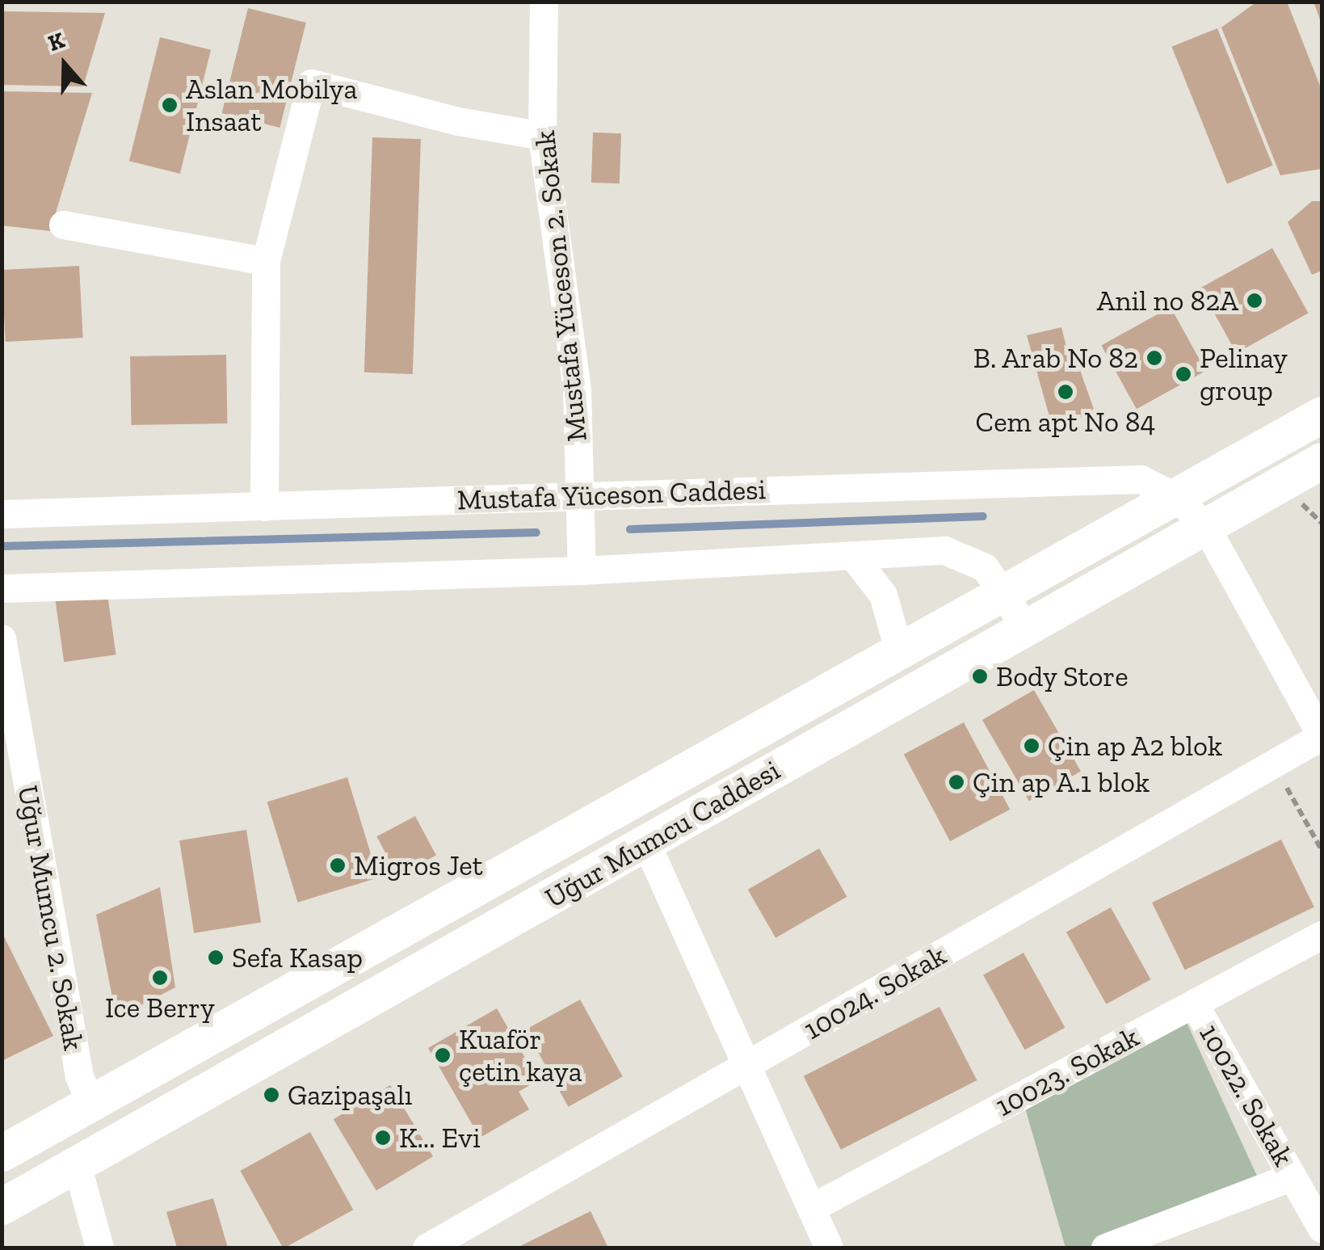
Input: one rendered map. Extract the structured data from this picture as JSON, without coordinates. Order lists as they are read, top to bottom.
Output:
{
  "streets": {
    "main road": ["Uğur Mumcu Caddesi"],
    "street": [
      "Mustafa Yüceson 2. Sokak",
      "Mustafa Yüceson Caddesi",
      "Uğur Mumcu 2. Sokak",
      "10024. Sokak",
      "10023. Sokak",
      "10022. Sokak"
    ]
  },
  "crossings": [
    ["Mustafa Yüceson 2. Sokak", "Mustafa Yüceson Caddesi"],
    ["Mustafa Yüceson Caddesi", "Uğur Mumcu Caddesi"],
    ["Mustafa Yüceson Caddesi", "10024. Sokak"],
    ["Uğur Mumcu Caddesi", "Uğur Mumcu 2. Sokak"],
    ["10023. Sokak", "10022. Sokak"]
  ],
  "places": [
    "Aslan Mobilya Insaat",
    "Anil no 82A",
    "B. Arab No 82",
    "Pelinay group",
    "Cem apt No 84",
    "Body Store",
    "Çin ap A2 blok",
    "Çin ap A.1 blok",
    "Migros Jet",
    "Sefa Kasap",
    "Ice Berry",
    "Kuaför çetin kaya",
    "Gazipaşalı",
    "K... Evi"
  ],
  "north": "top"
}
